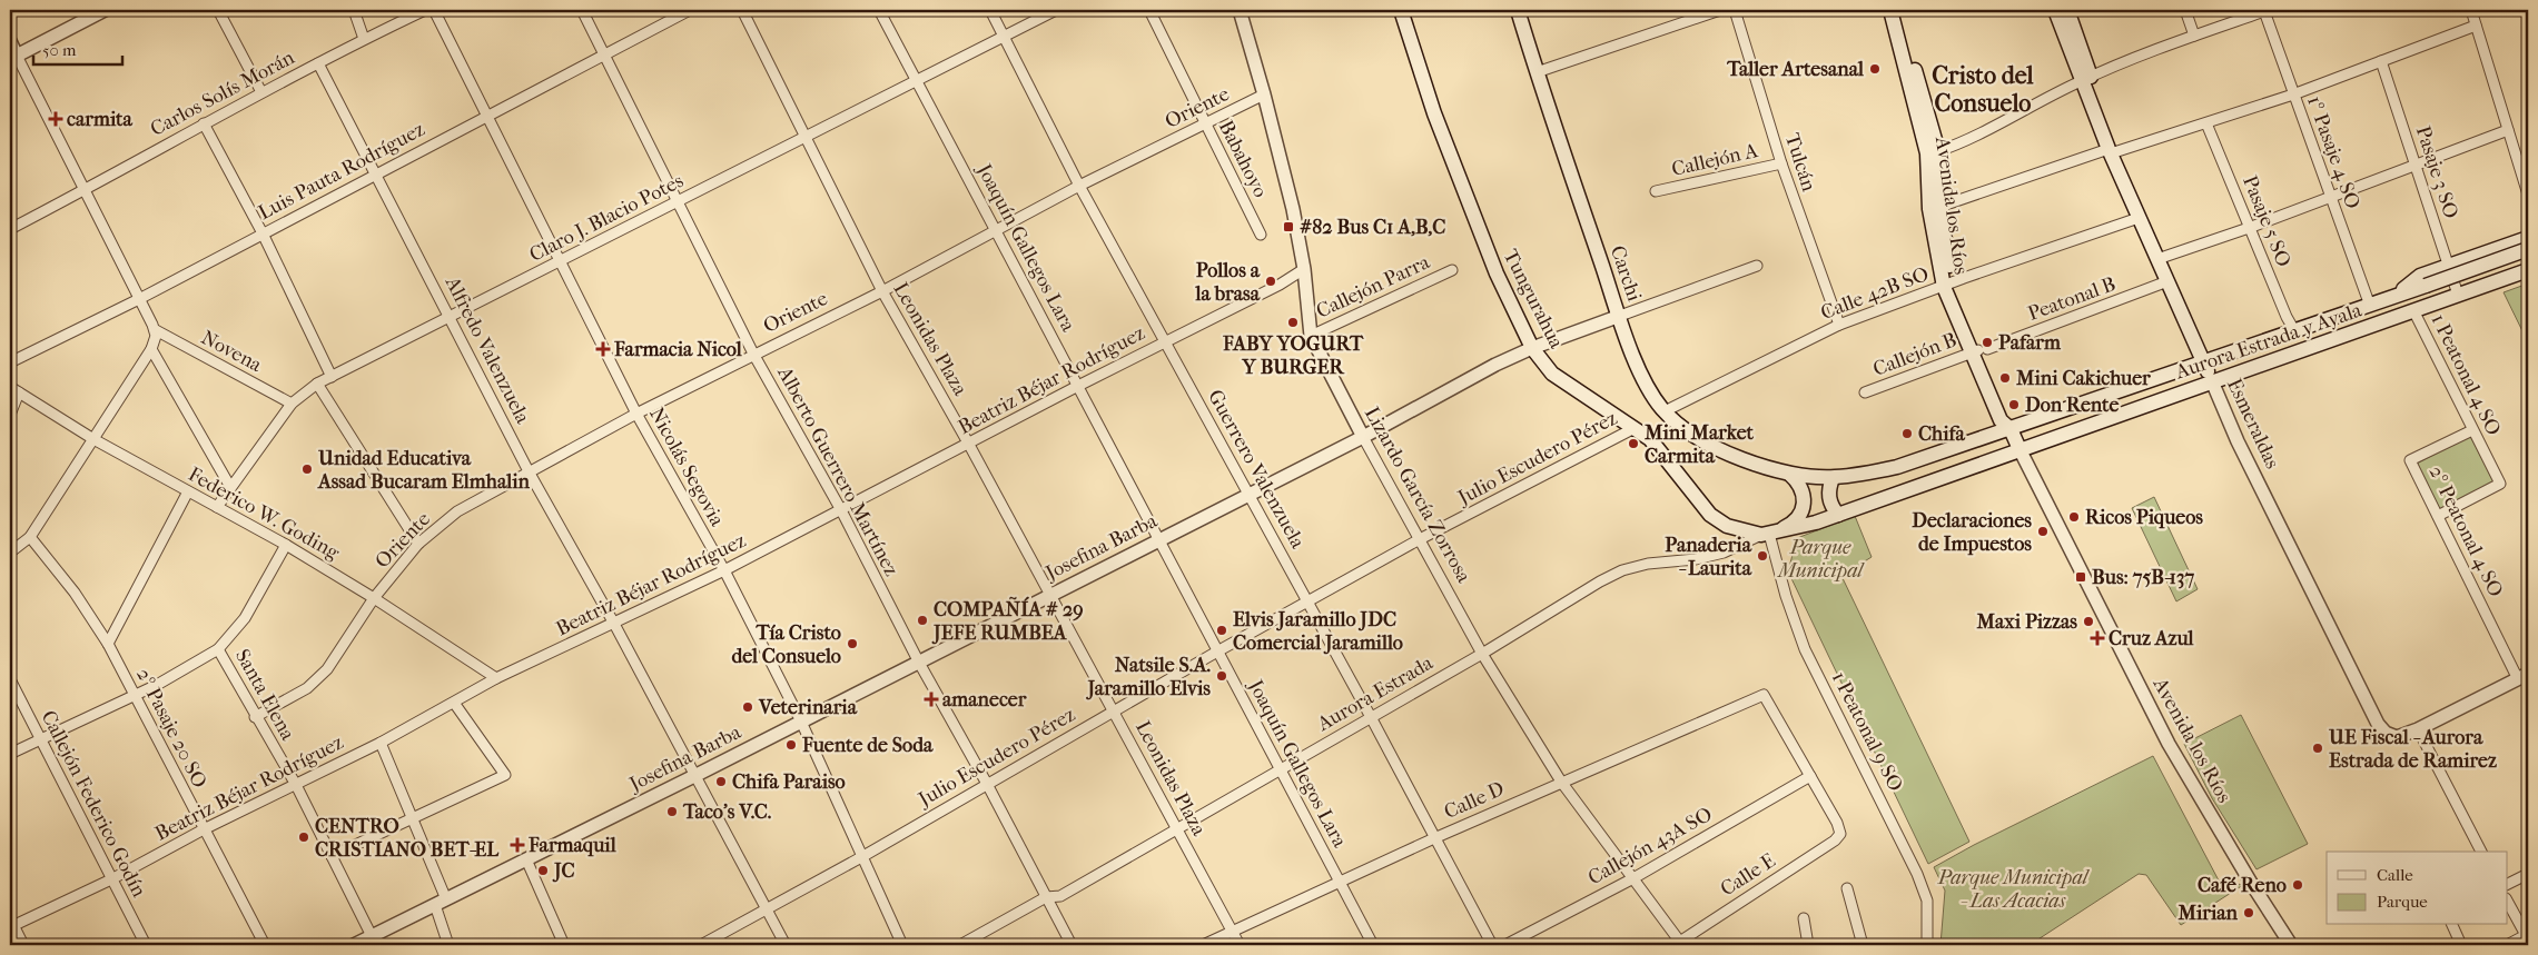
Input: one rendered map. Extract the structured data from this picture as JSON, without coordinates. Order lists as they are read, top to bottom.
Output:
{
  "streets": {
    "main road": [
      "Avenida los Ríos",
      "Carchi",
      "Tungurahua",
      "Aurora Estrada y Ayala",
      "Esmeraldas"
    ],
    "street": [
      "Carlos Solís Morán",
      "Oriente",
      "1º Pasaje 4 SO",
      "Babahoyo",
      "Callejón A",
      "Tulcán",
      "Luis Pauta Rodríguez",
      "Pasaje 3 SO",
      "Claro J. Blacio Potes",
      "Pasaje 5 SO",
      "Joaquín Gallegos Lara",
      "Callejón Parra",
      "Calle 42B SO",
      "Peatonal B",
      "Leonidas Plaza",
      "Alfredo Valenzuela",
      "Novena",
      "Callejón B",
      "1 Peatonal 4 SO",
      "Beatriz Béjar Rodríguez",
      "Julio Escudero Pérez",
      "Nicolás Segovia",
      "Guerrero Valenzuela",
      "Alberto Guerrero Martínez",
      "Lizardo García Zorrosa",
      "Federico W. Goding",
      "2º Peatonal 4 SO",
      "Josefina Barba",
      "Aurora Estrada",
      "Santa Elena",
      "2º Pasaje 20 SO",
      "1 Peatonal 9 SO",
      "Calle D",
      "Callejón Federico Godín",
      "Callejón 43A SO",
      "Calle E"
    ]
  },
  "crossings": [
    ["Carlos Solís Morán", "Alfredo Valenzuela"],
    ["Oriente", "Babahoyo"],
    ["Oriente", "Joaquín Gallegos Lara"],
    ["Oriente", "Leonidas Plaza"],
    ["Oriente", "Alfredo Valenzuela"],
    ["Oriente", "Nicolás Segovia"],
    ["Oriente", "Guerrero Valenzuela"],
    ["Oriente", "Alberto Guerrero Martínez"],
    ["Oriente", "Lizardo García Zorrosa"],
    ["Oriente", "Federico W. Goding"],
    ["Oriente", "Santa Elena"],
    ["1º Pasaje 4 SO", "Aurora Estrada y Ayala"],
    ["Callejón A", "Tulcán"],
    ["Tulcán", "Calle 42B SO"],
    ["Luis Pauta Rodríguez", "Alfredo Valenzuela"],
    ["Luis Pauta Rodríguez", "Nicolás Segovia"],
    ["Luis Pauta Rodríguez", "Alberto Guerrero Martínez"],
    ["Pasaje 3 SO", "Aurora Estrada y Ayala"],
    ["Avenida los Ríos", "Calle 42B SO"],
    ["Avenida los Ríos", "Peatonal B"],
    ["Avenida los Ríos", "Aurora Estrada y Ayala"],
    ["Avenida los Ríos", "Callejón B"],
    ["Claro J. Blacio Potes", "Joaquín Gallegos Lara"],
    ["Claro J. Blacio Potes", "Leonidas Plaza"],
    ["Claro J. Blacio Potes", "Alfredo Valenzuela"],
    ["Claro J. Blacio Potes", "Novena"],
    ["Claro J. Blacio Potes", "Nicolás Segovia"],
    ["Claro J. Blacio Potes", "Guerrero Valenzuela"],
    ["Claro J. Blacio Potes", "Alberto Guerrero Martínez"],
    ["Claro J. Blacio Potes", "Federico W. Goding"],
    ["Pasaje 5 SO", "Aurora Estrada y Ayala"],
    ["Joaquín Gallegos Lara", "Beatriz Béjar Rodríguez"],
    ["Joaquín Gallegos Lara", "Julio Escudero Pérez"],
    ["Joaquín Gallegos Lara", "Josefina Barba"],
    ["Joaquín Gallegos Lara", "Aurora Estrada"],
    ["Joaquín Gallegos Lara", "Calle D"],
    ["Carchi", "Calle 42B SO"],
    ["Carchi", "Aurora Estrada y Ayala"],
    ["Carchi", "Josefina Barba"],
    ["Callejón Parra", "Lizardo García Zorrosa"],
    ["Calle 42B SO", "Esmeraldas"],
    ["Tungurahua", "Aurora Estrada y Ayala"],
    ["Tungurahua", "Julio Escudero Pérez"],
    ["Tungurahua", "Josefina Barba"],
    ["Tungurahua", "Aurora Estrada"],
    ["Tungurahua", "1 Peatonal 9 SO"],
    ["Peatonal B", "Callejón B"],
    ["Peatonal B", "Esmeraldas"],
    ["Leonidas Plaza", "Beatriz Béjar Rodríguez"],
    ["Leonidas Plaza", "Julio Escudero Pérez"],
    ["Leonidas Plaza", "Josefina Barba"],
    ["Leonidas Plaza", "Aurora Estrada"],
    ["Leonidas Plaza", "Calle D"],
    ["Aurora Estrada y Ayala", "1 Peatonal 4 SO"],
    ["Aurora Estrada y Ayala", "Esmeraldas"],
    ["Aurora Estrada y Ayala", "Aurora Estrada"],
    ["Aurora Estrada y Ayala", "1 Peatonal 9 SO"],
    ["Alfredo Valenzuela", "Beatriz Béjar Rodríguez"],
    ["Alfredo Valenzuela", "Julio Escudero Pérez"],
    ["Alfredo Valenzuela", "Josefina Barba"],
    ["1 Peatonal 4 SO", "2º Peatonal 4 SO"],
    ["Beatriz Béjar Rodríguez", "Nicolás Segovia"],
    ["Beatriz Béjar Rodríguez", "Guerrero Valenzuela"],
    ["Beatriz Béjar Rodríguez", "Alberto Guerrero Martínez"],
    ["Beatriz Béjar Rodríguez", "Lizardo García Zorrosa"],
    ["Beatriz Béjar Rodríguez", "Federico W. Goding"],
    ["Beatriz Béjar Rodríguez", "Santa Elena"],
    ["Beatriz Béjar Rodríguez", "2º Pasaje 20 SO"],
    ["Beatriz Béjar Rodríguez", "Callejón Federico Godín"],
    ["Julio Escudero Pérez", "Nicolás Segovia"],
    ["Julio Escudero Pérez", "Guerrero Valenzuela"],
    ["Julio Escudero Pérez", "Alberto Guerrero Martínez"],
    ["Julio Escudero Pérez", "Lizardo García Zorrosa"],
    ["Nicolás Segovia", "Josefina Barba"],
    ["Guerrero Valenzuela", "Josefina Barba"],
    ["Guerrero Valenzuela", "Aurora Estrada"],
    ["Guerrero Valenzuela", "Calle D"],
    ["Alberto Guerrero Martínez", "Josefina Barba"],
    ["Alberto Guerrero Martínez", "Aurora Estrada"],
    ["Lizardo García Zorrosa", "Josefina Barba"],
    ["Lizardo García Zorrosa", "Aurora Estrada"],
    ["Lizardo García Zorrosa", "Calle D"],
    ["Lizardo García Zorrosa", "Callejón 43A SO"],
    ["Lizardo García Zorrosa", "Calle E"],
    ["Josefina Barba", "Santa Elena"],
    ["Aurora Estrada", "1 Peatonal 9 SO"],
    ["Calle D", "Callejón 43A SO"],
    ["Calle D", "Calle E"],
    ["Callejón 43A SO", "Calle E"]
  ],
  "districts": ["Cristo del Consuelo"],
  "parks": ["Parque Municipal", "Parque Municipal - Las Acacias"],
  "places": {
    "other": [
      "Taller Artesanal",
      "Pollos a la brasa",
      "FABY YOGURT Y BURGER",
      "Pafarm",
      "Mini Cakichuer",
      "Don Rente",
      "Chifa",
      "Mini Market Carmita",
      "Unidad Educativa Assad Bucaram Elmhalin",
      "Ricos Piqueos",
      "Declaraciones de Impuestos",
      "Panaderia - Laurita",
      "COMPAÑÍA # 29 JEFE RUMBEA",
      "Maxi Pizzas",
      "Elvis Jaramillo JDC Comercial Jaramillo",
      "Tía Cristo del Consuelo",
      "Natsile S.A. Jaramillo Elvis",
      "Veterinaria",
      "Fuente de Soda",
      "UE Fiscal - Aurora Estrada de Ramirez",
      "Chifa Paraiso",
      "Taco's V.C.",
      "CENTRO CRISTIANO BET-EL",
      "JC",
      "Café Reno",
      "Mirian"
    ],
    "health": [
      "carmita",
      "Farmacia Nicol",
      "Cruz Azul",
      "amanecer",
      "Farmaquil"
    ],
    "transit": ["#82 Bus C1 A,B,C", "Bus: 75B-137"]
  },
  "legend": ["Calle", "Parque"],
  "scale_bar": "50 m"
}
